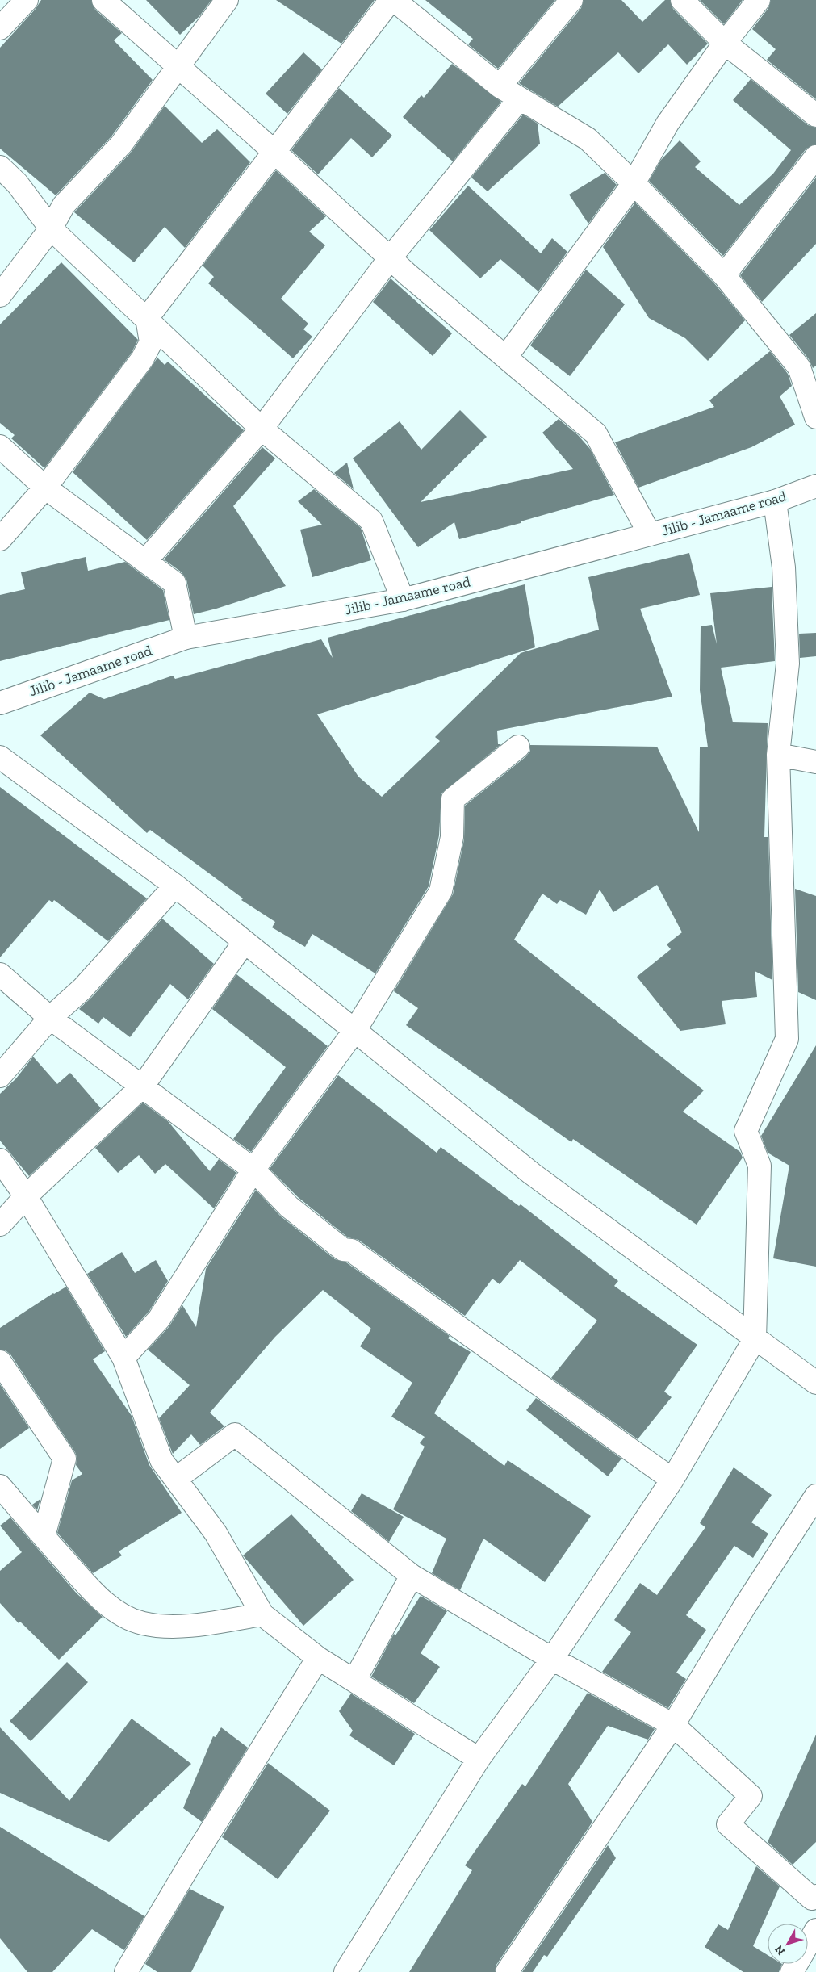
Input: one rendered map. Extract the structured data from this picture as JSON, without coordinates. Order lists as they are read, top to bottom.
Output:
{
  "streets": {
    "street": ["Jilib - Jamaame road"]
  },
  "north": "bottom left"
}
